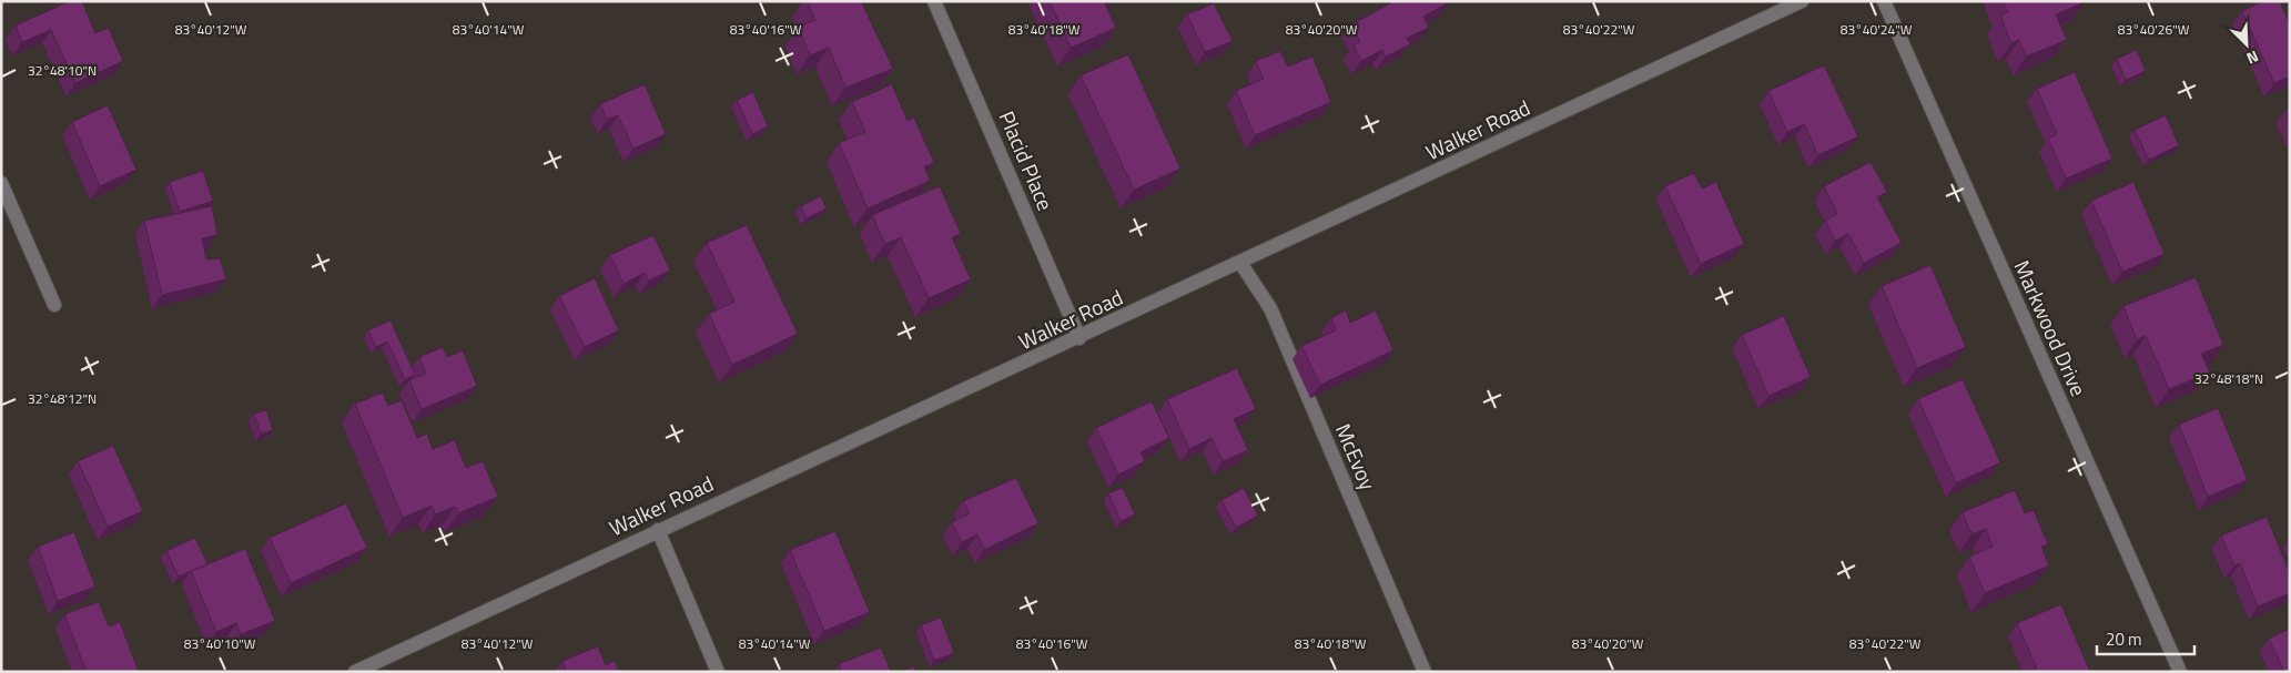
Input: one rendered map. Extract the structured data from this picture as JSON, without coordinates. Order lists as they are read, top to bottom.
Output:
{
  "streets": {
    "street": [
      "Walker Road",
      "Placid Place",
      "Markwood Drive",
      "McEvoy"
    ]
  },
  "crossings": [
    ["Walker Road", "Placid Place"],
    ["Walker Road", "McEvoy"]
  ],
  "scale_bar": "20 m",
  "north": "bottom right",
  "coordinates": [
    "83°40'12\"W",
    "83°40'14\"W",
    "83°40'16\"W",
    "83°40'18\"W",
    "83°40'20\"W",
    "83°40'22\"W",
    "83°40'24\"W",
    "83°40'26\"W",
    "32°48'10\"N",
    "32°48'18\"N",
    "32°48'12\"N",
    "83°40'10\"W"
  ]
}
